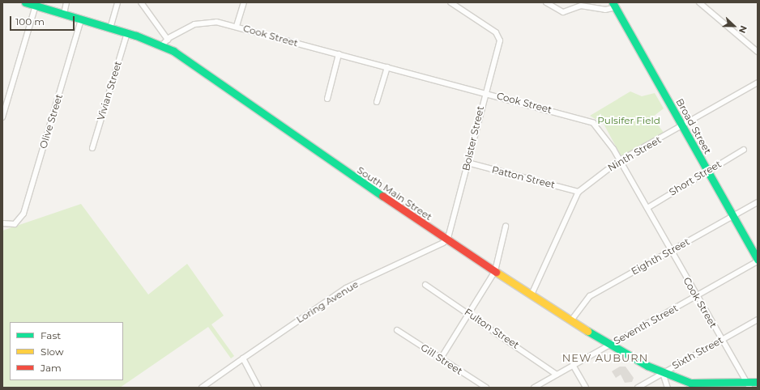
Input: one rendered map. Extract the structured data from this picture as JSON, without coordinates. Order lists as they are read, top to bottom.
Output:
{
  "streets": {
    "street": [
      "Cook Street",
      "Vivian Street",
      "Olive Street",
      "Broad Street",
      "Bolster Street",
      "Ninth Street",
      "Patton Street",
      "Short Street",
      "South Main Street",
      "Eighth Street",
      "Loring Avenue",
      "Seventh Street",
      "Fulton Street",
      "Sixth Street",
      "Gill Street"
    ]
  },
  "crossings": [
    ["Cook Street", "Bolster Street"],
    ["Cook Street", "Ninth Street"],
    ["Cook Street", "Short Street"],
    ["Cook Street", "South Main Street"],
    ["Cook Street", "Eighth Street"],
    ["Cook Street", "Seventh Street"],
    ["Cook Street", "Sixth Street"],
    ["Vivian Street", "South Main Street"],
    ["Olive Street", "South Main Street"],
    ["Broad Street", "Ninth Street"],
    ["Broad Street", "Short Street"],
    ["Broad Street", "Eighth Street"],
    ["Broad Street", "Seventh Street"],
    ["Bolster Street", "Patton Street"],
    ["Bolster Street", "South Main Street"],
    ["Bolster Street", "Loring Avenue"],
    ["Ninth Street", "Patton Street"],
    ["Ninth Street", "South Main Street"],
    ["South Main Street", "Eighth Street"],
    ["South Main Street", "Loring Avenue"],
    ["South Main Street", "Seventh Street"],
    ["South Main Street", "Sixth Street"],
    ["Seventh Street", "Fulton Street"]
  ],
  "districts": ["NEW AUBURN"],
  "parks": ["Pulsifer Field"],
  "legend": ["Fast", "Slow", "Jam"],
  "scale_bar": "100 m",
  "north": "right"
}
